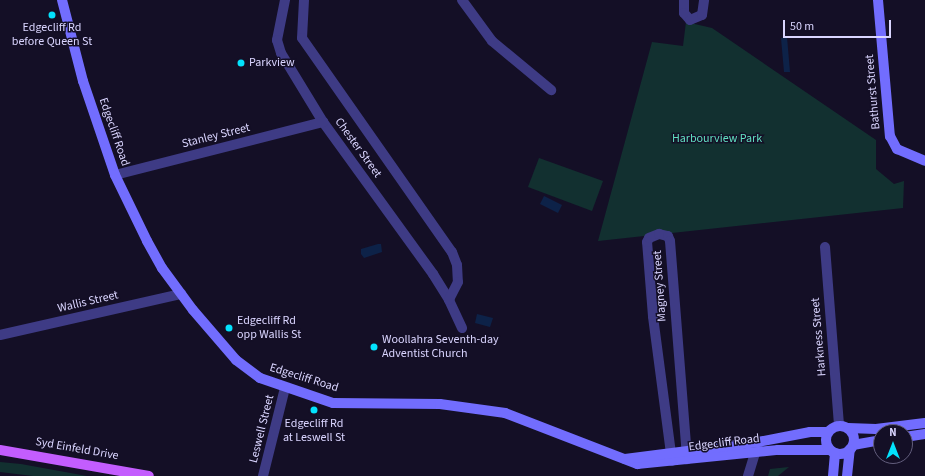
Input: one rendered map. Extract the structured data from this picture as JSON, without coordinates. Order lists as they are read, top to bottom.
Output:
{
  "streets": {
    "main road": ["Syd Einfeld Drive"],
    "street": [
      "Bathurst Street",
      "Edgecliff Road",
      "Stanley Street",
      "Chester Street",
      "Magney Street",
      "Wallis Street",
      "Harkness Street",
      "Leswell Street"
    ]
  },
  "crossings": [
    ["Edgecliff Road", "Stanley Street"],
    ["Edgecliff Road", "Magney Street"],
    ["Edgecliff Road", "Wallis Street"],
    ["Edgecliff Road", "Harkness Street"],
    ["Edgecliff Road", "Leswell Street"],
    ["Stanley Street", "Chester Street"]
  ],
  "parks": ["Harbourview Park"],
  "places": [
    "Edgecliff Rd before Queen St",
    "Parkview",
    "Edgecliff Rd opp Wallis St",
    "Woollahra Seventh-day Adventist Church",
    "Edgecliff Rd at Leswell St"
  ],
  "scale_bar": "50 m",
  "north": "top"
}
